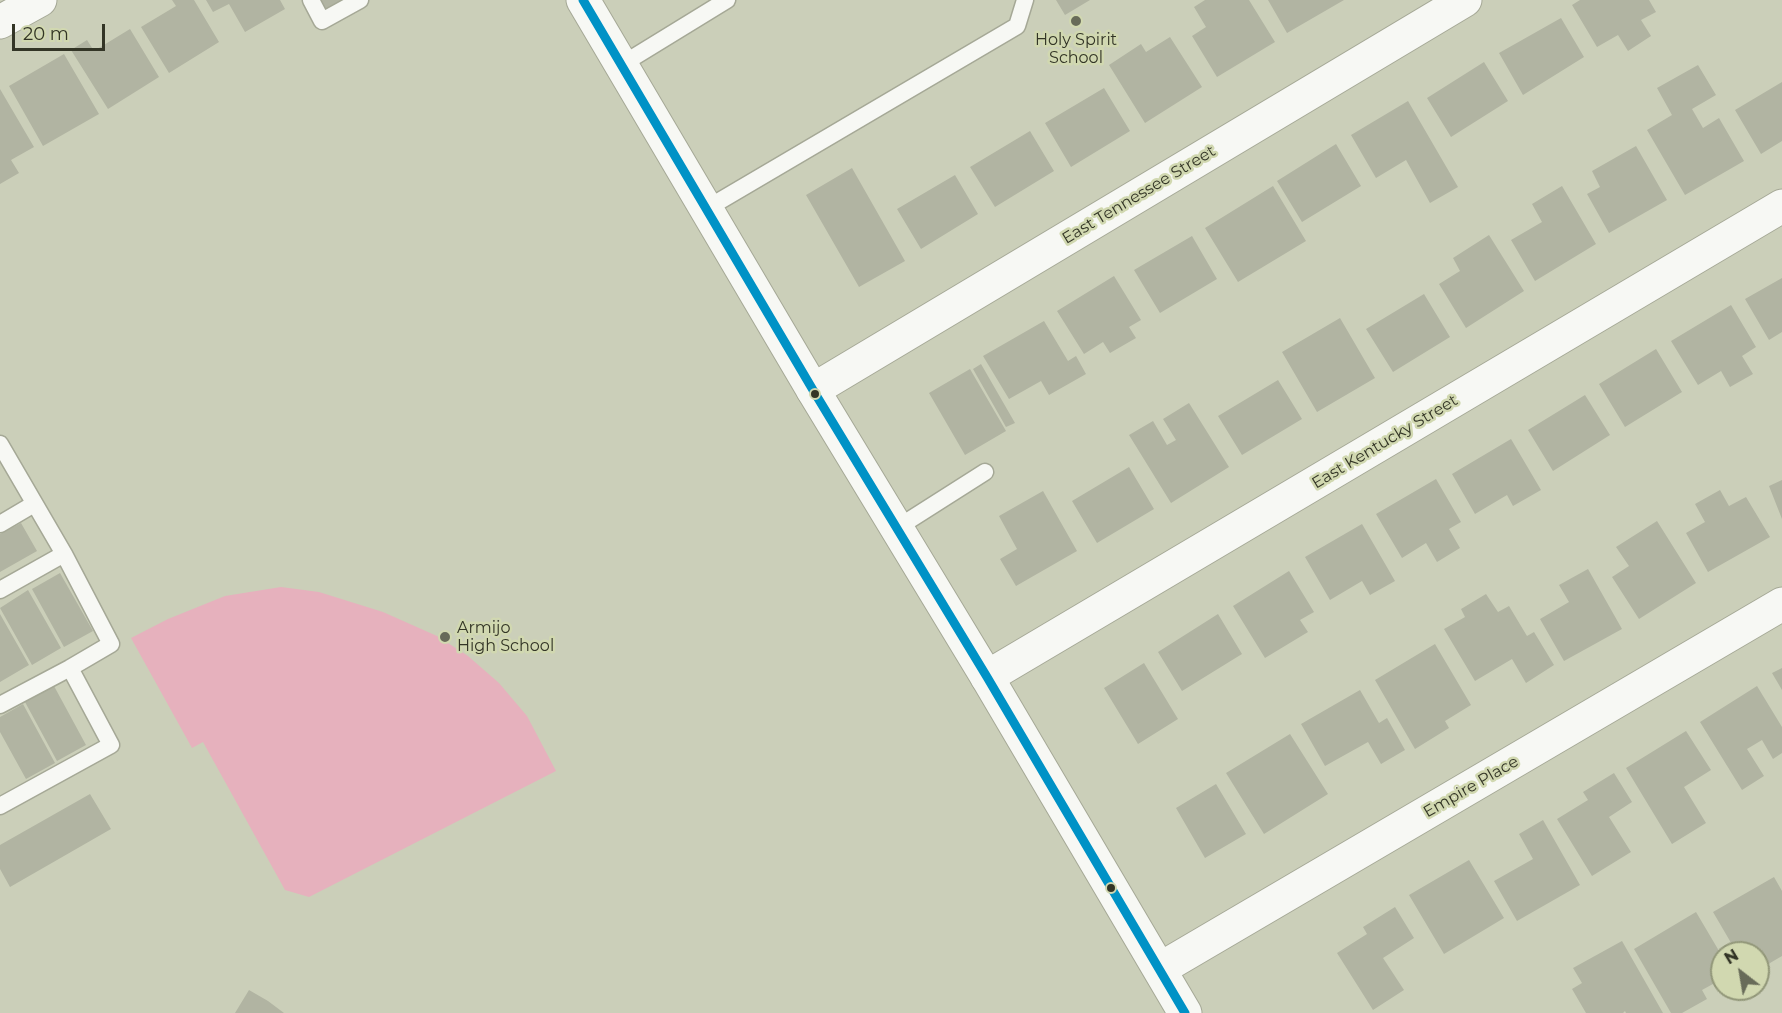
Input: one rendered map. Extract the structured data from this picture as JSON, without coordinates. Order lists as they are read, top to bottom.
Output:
{
  "streets": {
    "street": ["East Tennessee Street", "East Kentucky Street", "Empire Place"]
  },
  "places": ["Holy Spirit School", "Armijo High School"],
  "scale_bar": "20 m",
  "north": "top left"
}
